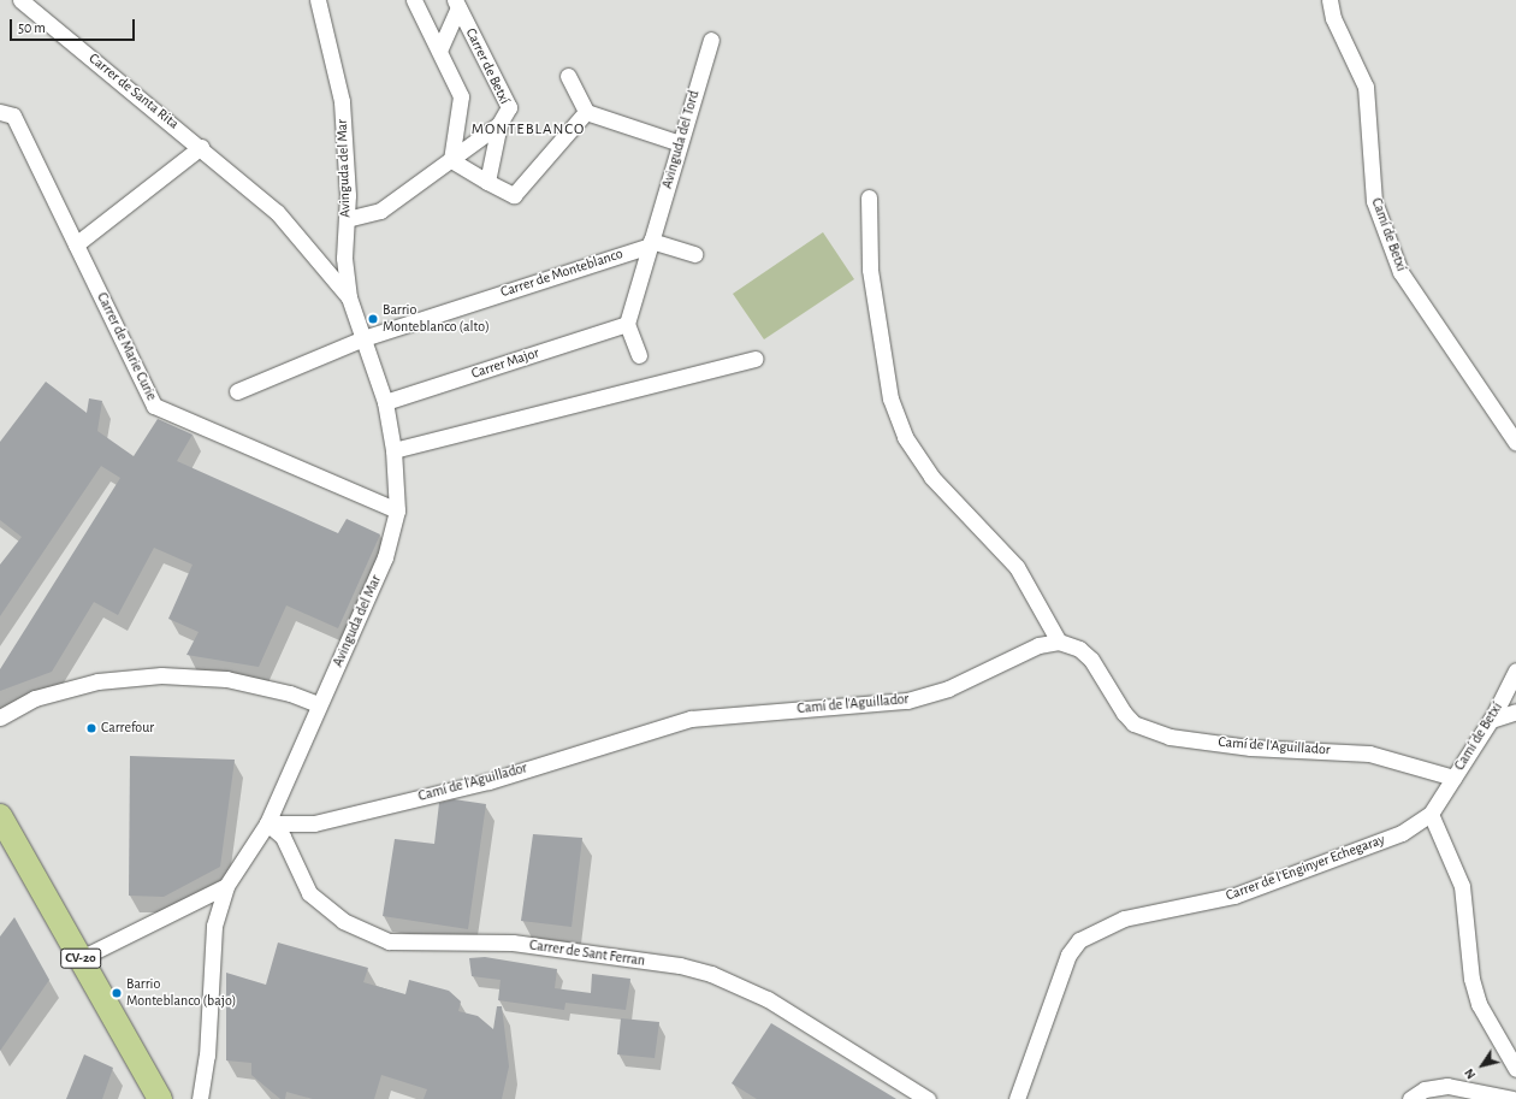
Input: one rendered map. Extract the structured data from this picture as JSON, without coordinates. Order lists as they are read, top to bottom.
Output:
{
  "streets": {
    "main road": ["CV-20"],
    "street": [
      "Carrer de Betxí",
      "Carrer de Santa Rita",
      "Avinguda del Tord",
      "Avinguda del Mar",
      "Camí de Betxí",
      "Carrer de Monteblanco",
      "Carrer de Marie Curie",
      "Carrer Major",
      "Camí de l'Aguillador",
      "Carrer de l'Enginyer Echegaray",
      "Carrer de Sant Ferran"
    ]
  },
  "crossings": [
    ["Carrer de Betxí", "Avinguda del Mar"],
    ["Carrer de Santa Rita", "Avinguda del Mar"],
    ["Avinguda del Tord", "Carrer de Monteblanco"],
    ["Avinguda del Mar", "Carrer de Monteblanco"],
    ["Avinguda del Mar", "Carrer de Marie Curie"],
    ["Avinguda del Mar", "Carrer Major"],
    ["Avinguda del Mar", "Camí de l'Aguillador"],
    ["Avinguda del Mar", "Carrer de Sant Ferran"],
    ["Camí de Betxí", "Camí de l'Aguillador"],
    ["Camí de Betxí", "Carrer de l'Enginyer Echegaray"],
    ["Camí de l'Aguillador", "Carrer de l'Enginyer Echegaray"],
    ["Camí de l'Aguillador", "Carrer de Sant Ferran"]
  ],
  "districts": ["MONTEBLANCO"],
  "places": ["Barrio Monteblanco (alto)", "Carrefour", "Barrio Monteblanco (bajo)"],
  "scale_bar": "50 m",
  "north": "bottom left"
}
